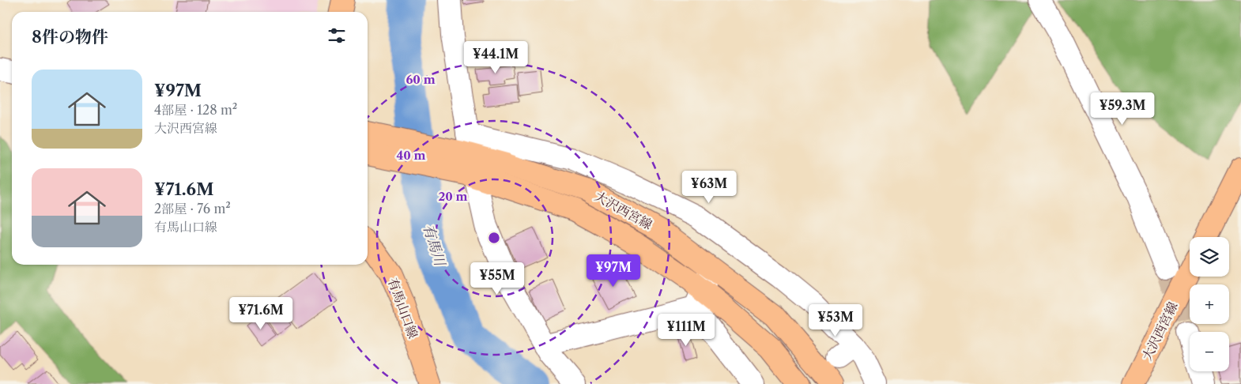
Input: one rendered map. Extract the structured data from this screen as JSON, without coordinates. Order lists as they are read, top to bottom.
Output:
{
  "streets": {
    "main road": ["大沢西宮線", "有馬山口線"]
  },
  "water": ["有馬川"],
  "page": {
    "heading": "8件の物件",
    "price": [
      "¥44.1M",
      "¥59.3M",
      "¥63M",
      "¥97M",
      "¥55M",
      "¥71.6M",
      "¥53M",
      "¥111M"
    ],
    "list": [
      {
        "name": "¥97M",
        "note": "4部屋 · 128 m² · 大沢西宮線"
      },
      {
        "name": "¥71.6M",
        "note": "2部屋 · 76 m² · 有馬山口線"
      }
    ],
    "map_buttons": ["+", "−"]
  },
  "rings": ["60 m", "40 m", "20 m"]
}
